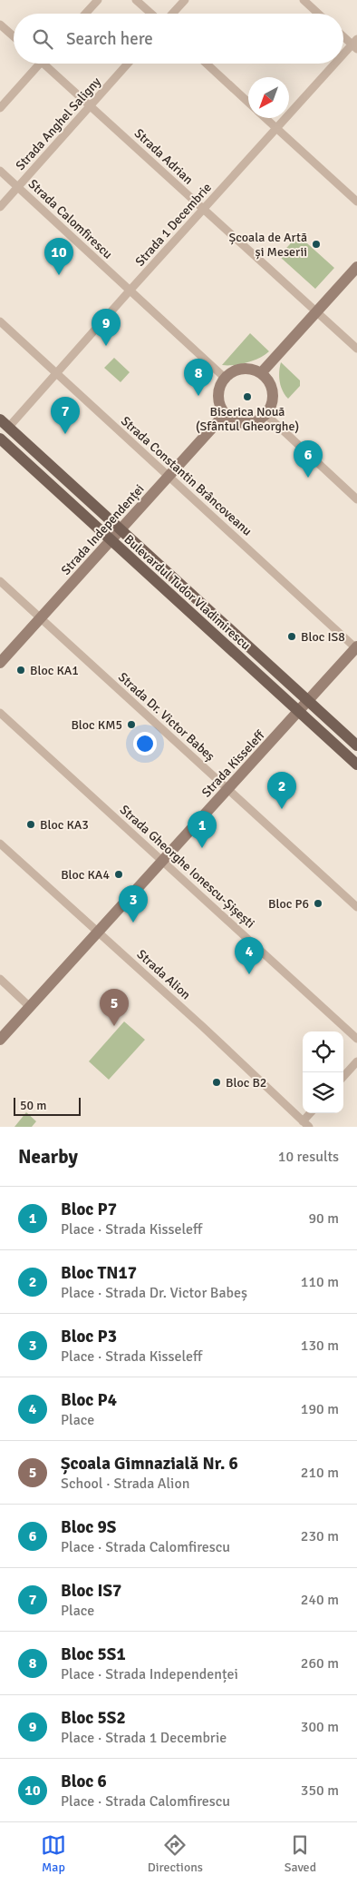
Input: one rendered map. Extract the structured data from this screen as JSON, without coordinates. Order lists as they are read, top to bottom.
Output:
{
  "streets": {
    "main road": ["Bulevardul Tudor Vladimirescu"],
    "street": [
      "Strada Anghel Saligny",
      "Strada Adrian",
      "Strada Calomfirescu",
      "Strada 1 Decembrie",
      "Strada Constantin Brâncoveanu",
      "Strada Independenței",
      "Strada Dr. Victor Babeș",
      "Strada Kisseleff",
      "Strada Gheorghe Ionescu-Șișești",
      "Strada Alion"
    ]
  },
  "crossings": [
    ["Strada Anghel Saligny", "Strada Adrian"],
    ["Strada Anghel Saligny", "Strada Calomfirescu"],
    ["Strada Adrian", "Strada 1 Decembrie"],
    ["Strada Calomfirescu", "Strada 1 Decembrie"],
    ["Strada Calomfirescu", "Strada Independenței"],
    ["Strada 1 Decembrie", "Strada Constantin Brâncoveanu"],
    ["Strada 1 Decembrie", "Bulevardul Tudor Vladimirescu"],
    ["Strada Constantin Brâncoveanu", "Strada Independenței"],
    ["Strada Constantin Brâncoveanu", "Strada Kisseleff"],
    ["Strada Independenței", "Bulevardul Tudor Vladimirescu"],
    ["Strada Independenței", "Strada Dr. Victor Babeș"],
    ["Bulevardul Tudor Vladimirescu", "Strada Kisseleff"],
    ["Strada Dr. Victor Babeș", "Strada Kisseleff"],
    ["Strada Kisseleff", "Strada Gheorghe Ionescu-Șișești"],
    ["Strada Kisseleff", "Strada Alion"]
  ],
  "places": [
    "Școala de Artă și Meserii",
    "Biserica Nouă (Sfântul Gheorghe)",
    "Bloc IS8",
    "Bloc KA1",
    "Bloc KM5",
    "Bloc KA3",
    "Bloc KA4",
    "Bloc P6",
    "Bloc B2"
  ],
  "scale_bar": "50 m",
  "north": "bottom left",
  "page": {
    "search": "Search here",
    "pins": [
      "10",
      "9",
      "8",
      "7",
      "6",
      "2",
      "1",
      "3",
      "4",
      "5"
    ],
    "scale": "50 m",
    "heading": ["Nearby", "10 results"],
    "list": [
      {
        "mark": "1",
        "name": "Bloc P7",
        "note": "Place · Strada Kisseleff",
        "value": "90 m"
      },
      {
        "mark": "2",
        "name": "Bloc TN17",
        "note": "Place · Strada Dr. Victor Babeș",
        "value": "110 m"
      },
      {
        "mark": "3",
        "name": "Bloc P3",
        "note": "Place · Strada Kisseleff",
        "value": "130 m"
      },
      {
        "mark": "4",
        "name": "Bloc P4",
        "note": "Place",
        "value": "190 m"
      },
      {
        "mark": "5",
        "name": "Școala Gimnazială Nr. 6",
        "note": "School · Strada Alion",
        "value": "210 m"
      },
      {
        "mark": "6",
        "name": "Bloc 9S",
        "note": "Place · Strada Calomfirescu",
        "value": "230 m"
      },
      {
        "mark": "7",
        "name": "Bloc IS7",
        "note": "Place",
        "value": "240 m"
      },
      {
        "mark": "8",
        "name": "Bloc 5S1",
        "note": "Place · Strada Independenței",
        "value": "260 m"
      },
      {
        "mark": "9",
        "name": "Bloc 5S2",
        "note": "Place · Strada 1 Decembrie",
        "value": "300 m"
      },
      {
        "mark": "10",
        "name": "Bloc 6",
        "note": "Place · Strada Calomfirescu",
        "value": "350 m"
      }
    ],
    "nav": ["Map", "Directions", "Saved"]
  }
}
